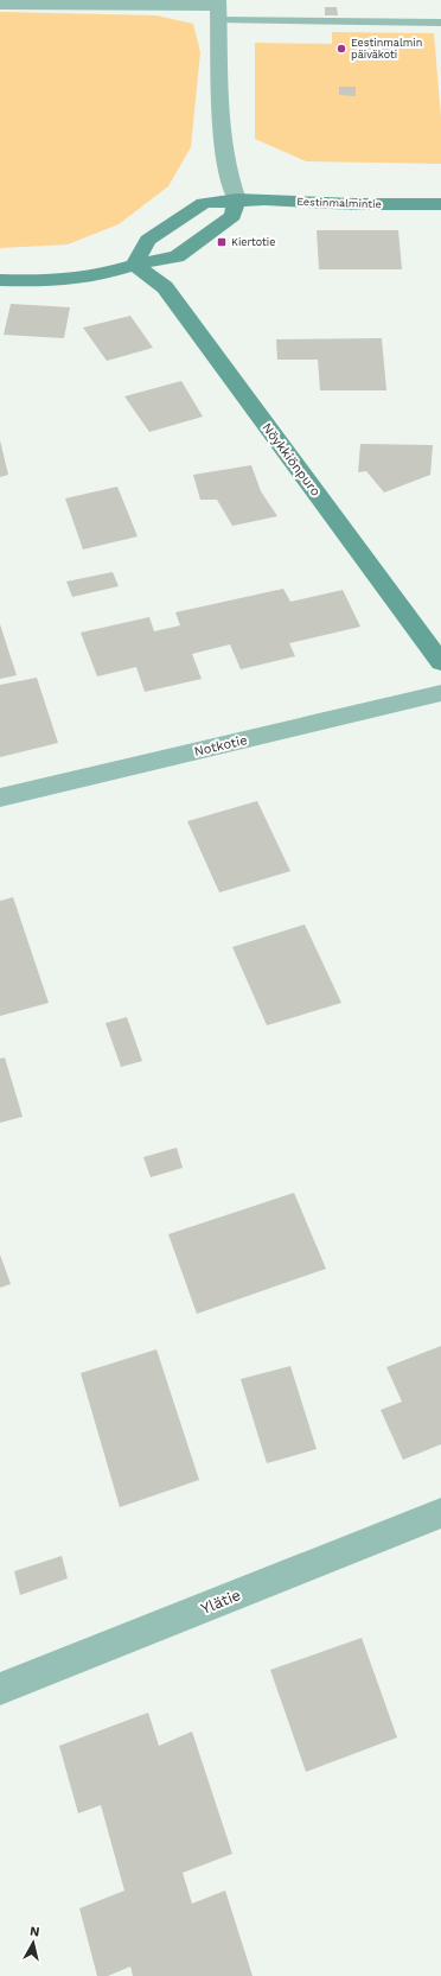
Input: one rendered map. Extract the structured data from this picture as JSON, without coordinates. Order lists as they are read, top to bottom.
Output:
{
  "streets": {
    "street": [
      "Eestinmalmintie",
      "Nöykkiönpuro",
      "Notkotie",
      "Ylätie"
    ]
  },
  "crossings": [
    ["Eestinmalmintie", "Nöykkiönpuro"]
  ],
  "places": {
    "other": ["Eestinmalmin päiväkoti"],
    "transit": ["Kiertotie"]
  },
  "north": "top"
}
